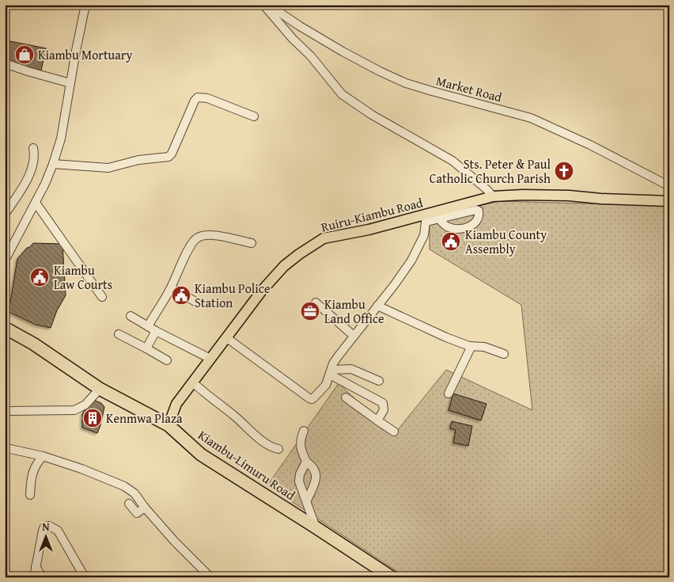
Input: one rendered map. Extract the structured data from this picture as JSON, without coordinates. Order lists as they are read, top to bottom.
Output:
{
  "streets": {
    "highway": ["Kiambu-Limuru Road"],
    "main road": ["Ruiru-Kiambu Road"],
    "street": ["Market Road"]
  },
  "crossings": [
    ["Ruiru-Kiambu Road", "Kiambu-Limuru Road"]
  ],
  "places": {
    "shop": ["Kiambu Mortuary"],
    "church": ["Sts. Peter & Paul Catholic Church Parish"],
    "public building": ["Kiambu County Assembly", "Kiambu Law Courts", "Kiambu Police Station"],
    "office": ["Kiambu Land Office"],
    "building": ["Kenmwa Plaza"]
  },
  "north": "top"
}
